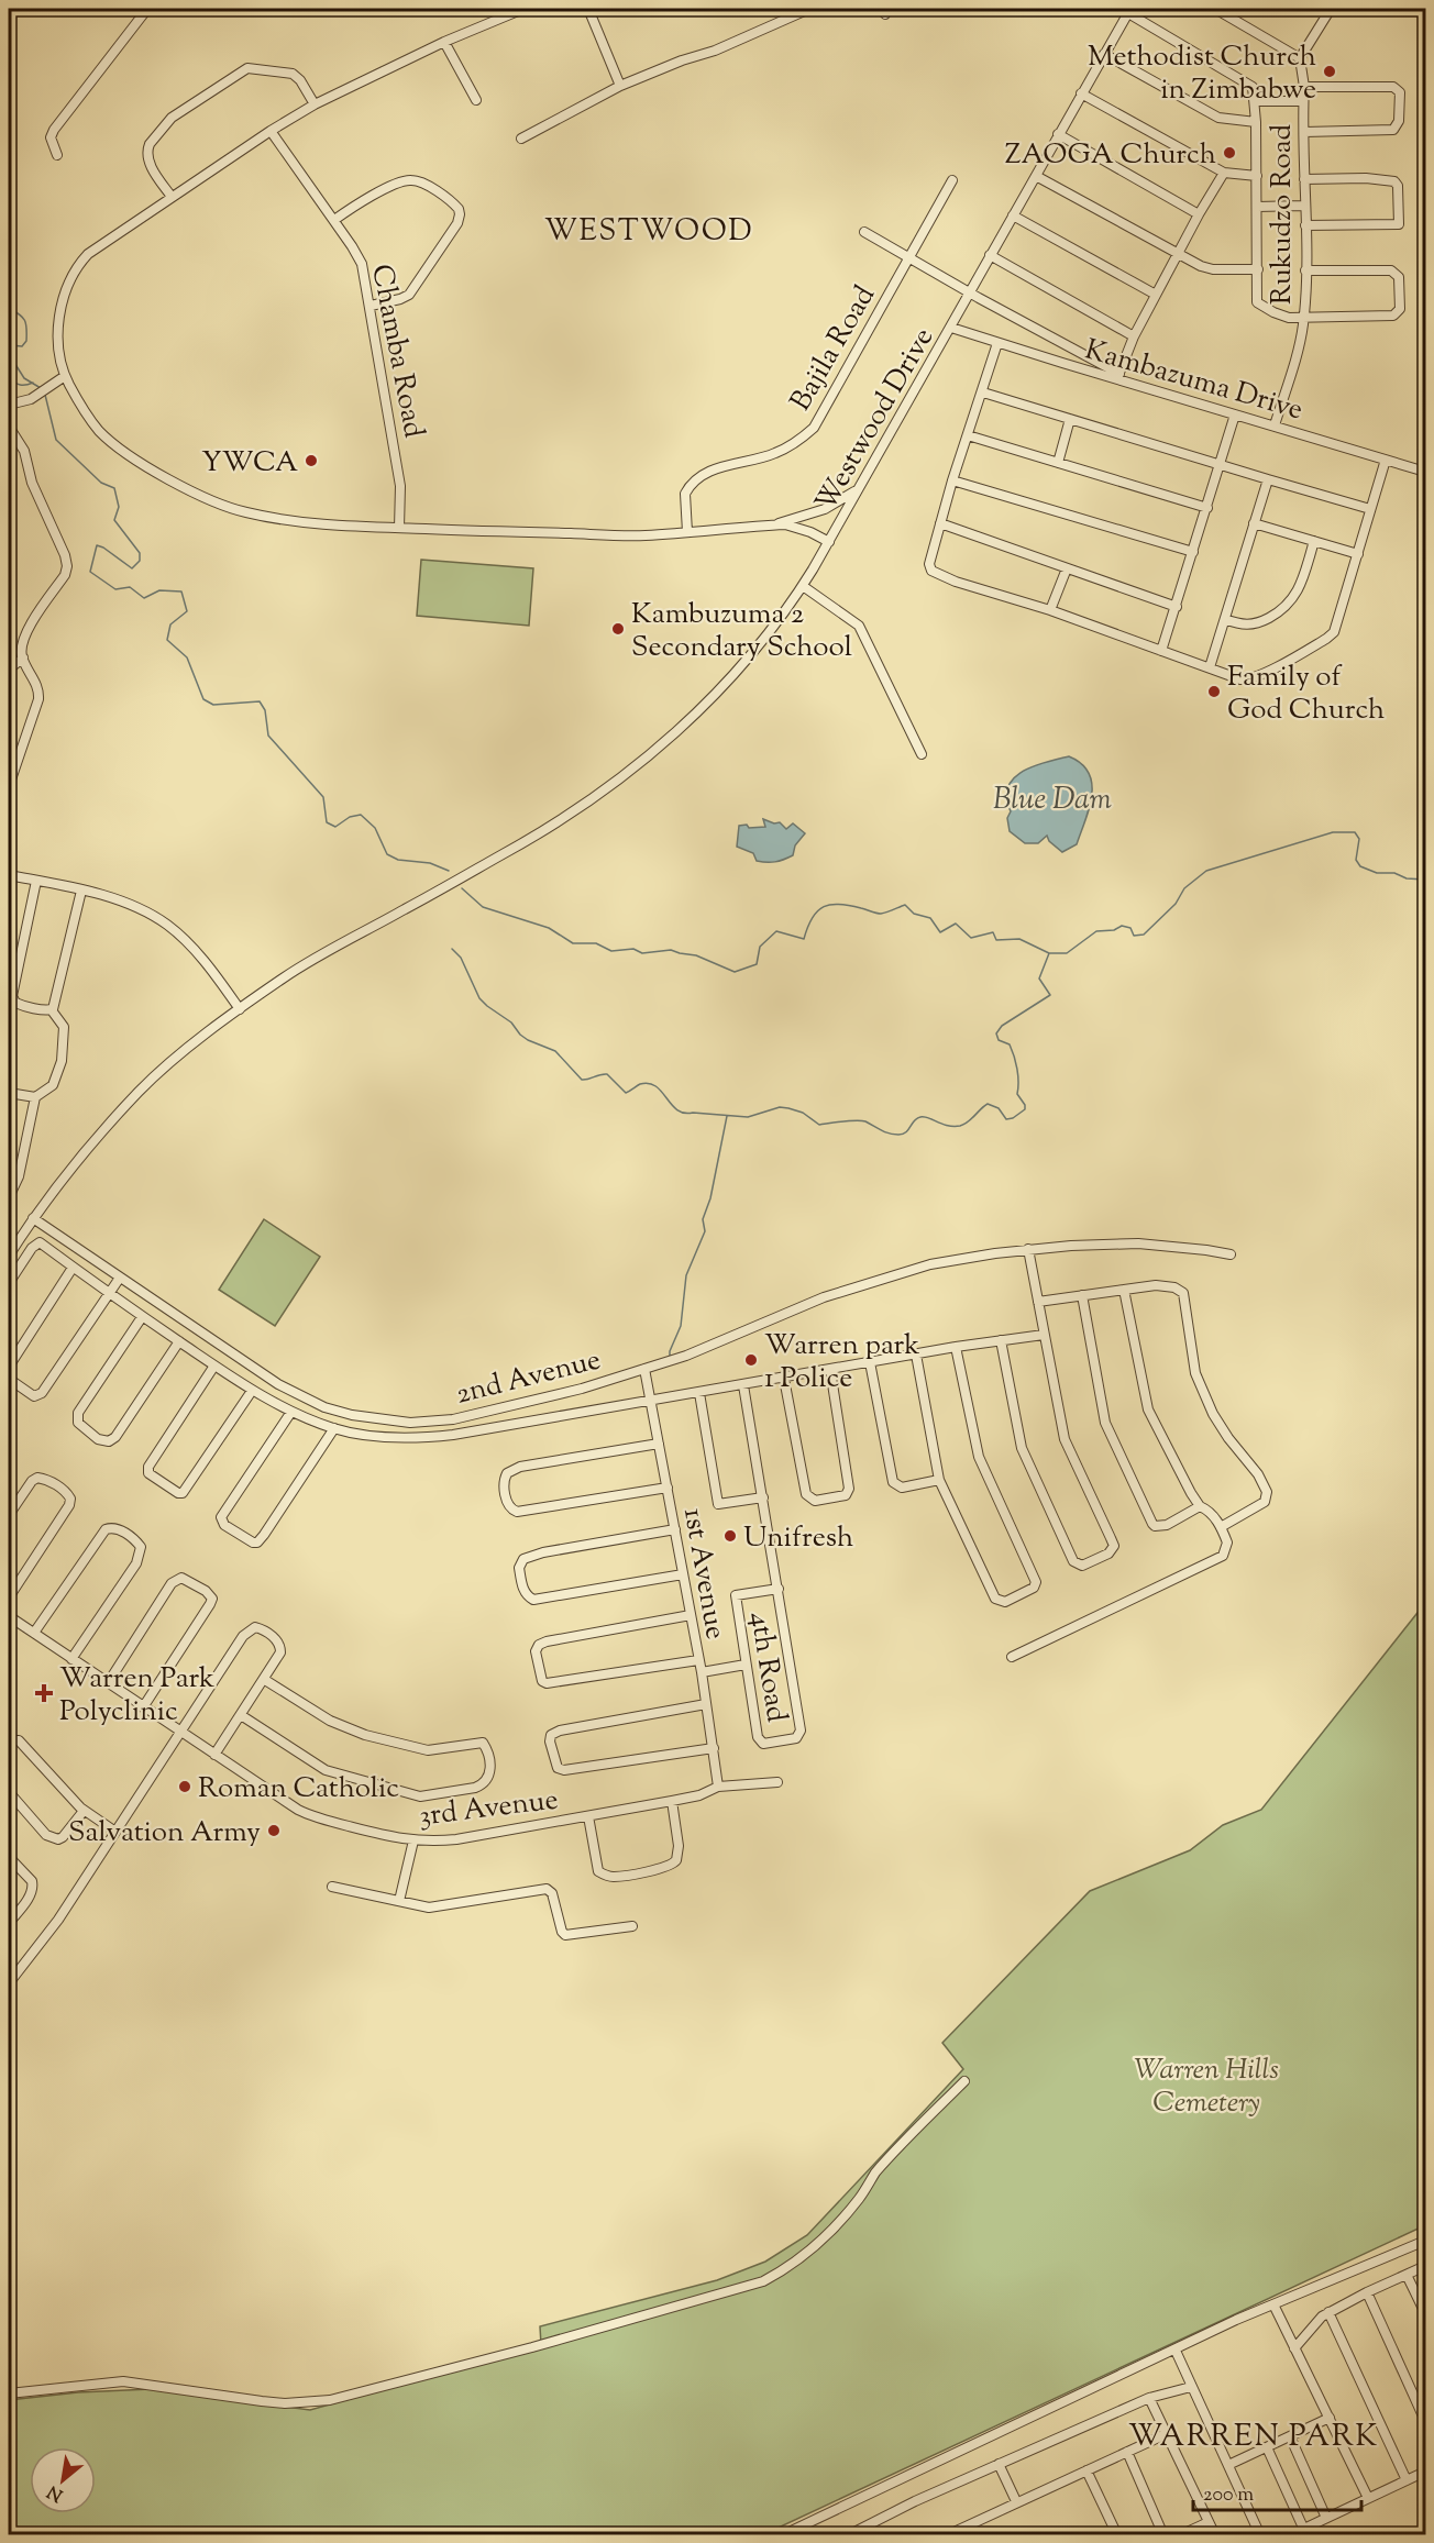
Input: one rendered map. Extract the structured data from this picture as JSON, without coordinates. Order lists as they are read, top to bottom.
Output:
{
  "streets": {
    "street": [
      "Rukudzo Road",
      "Bajila Road",
      "Chamba Road",
      "Kambazuma Drive",
      "Westwood Drive",
      "2nd Avenue",
      "1st Avenue",
      "4th Road",
      "3rd Avenue"
    ]
  },
  "crossings": [
    ["Rukudzo Road", "Kambazuma Drive"],
    ["Bajila Road", "Westwood Drive"],
    ["Chamba Road", "Westwood Drive"],
    ["Kambazuma Drive", "Westwood Drive"],
    ["2nd Avenue", "1st Avenue"],
    ["1st Avenue", "3rd Avenue"]
  ],
  "districts": ["WESTWOOD", "WARREN PARK"],
  "water": ["Blue Dam"],
  "parks": ["Warren Hills Cemetery"],
  "places": {
    "other": [
      "Methodist Church in Zimbabwe",
      "ZAOGA Church",
      "YWCA",
      "Kambuzuma 2 Secondary School",
      "Family of God Church",
      "Warren park 1 Police",
      "Unifresh",
      "Roman Catholic",
      "Salvation Army"
    ],
    "health": ["Warren Park Polyclinic"]
  },
  "scale_bar": "200 m",
  "north": "bottom left"
}
